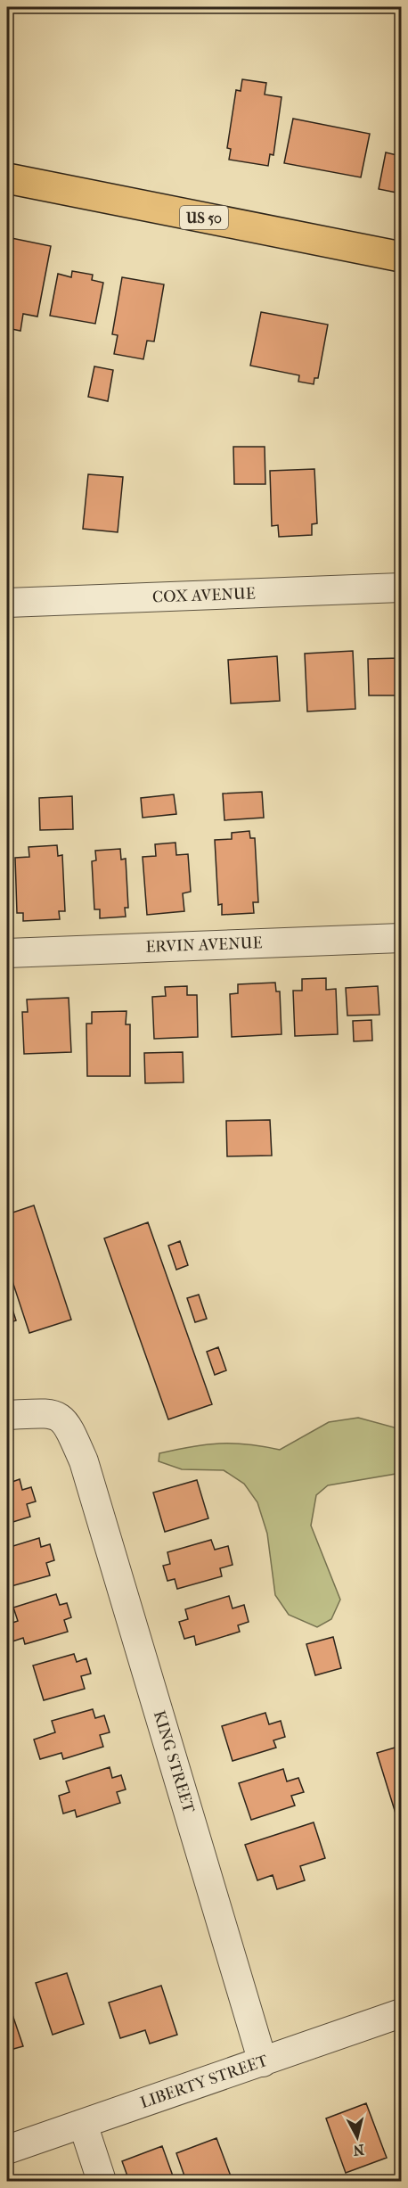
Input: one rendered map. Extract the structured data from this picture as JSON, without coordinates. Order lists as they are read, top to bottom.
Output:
{
  "streets": {
    "main road": ["US 50"],
    "street": [
      "COX AVENUE",
      "ERVIN AVENUE",
      "KING STREET",
      "LIBERTY STREET"
    ]
  },
  "crossings": [
    ["KING STREET", "LIBERTY STREET"]
  ],
  "north": "bottom"
}
